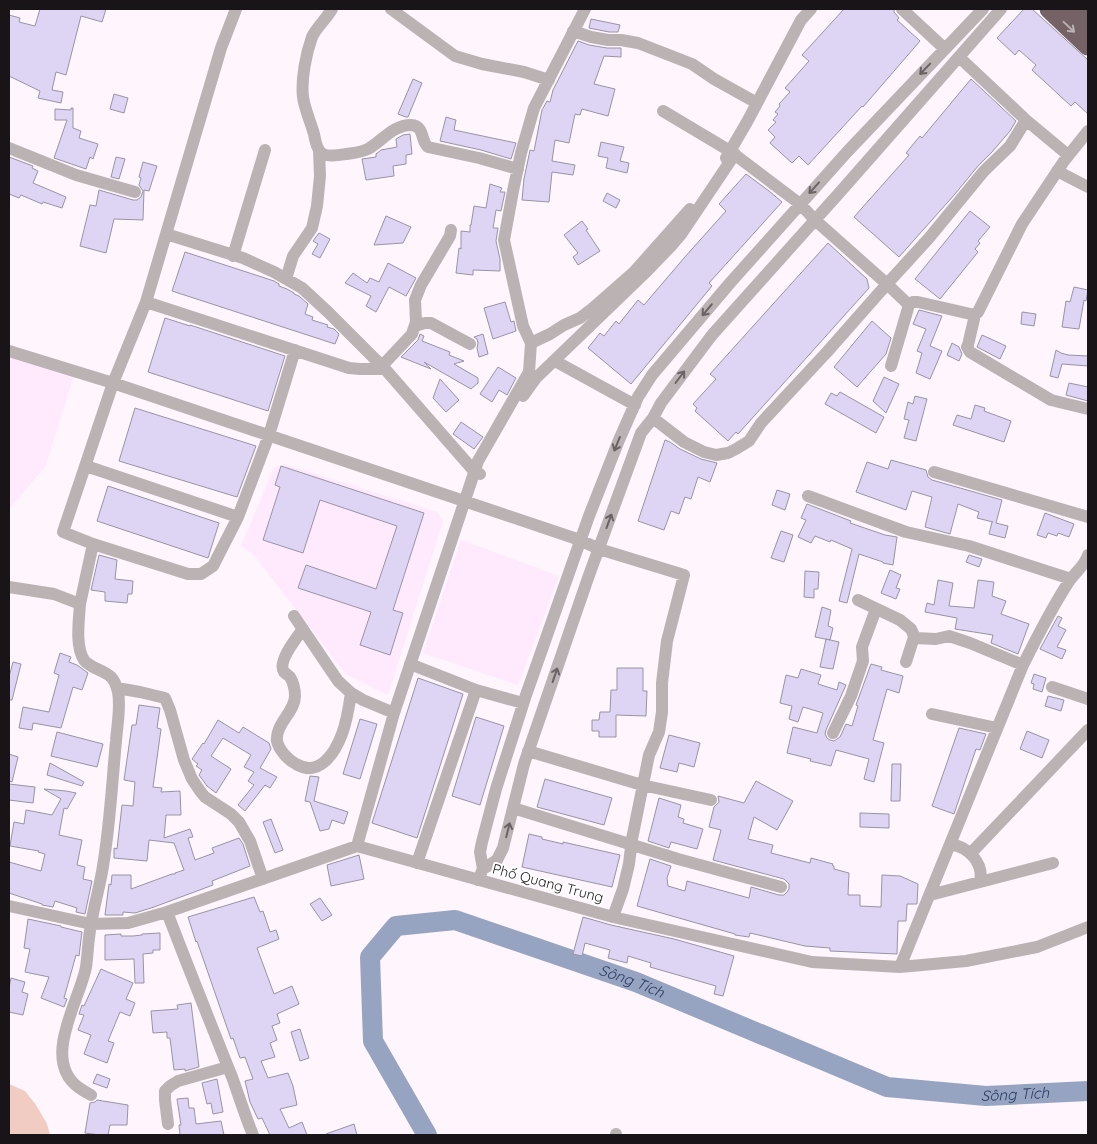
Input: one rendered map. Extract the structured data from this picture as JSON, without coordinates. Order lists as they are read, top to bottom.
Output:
{
  "streets": {
    "street": ["Phố Quang Trung"]
  },
  "water": ["Sông Tích"]
}
